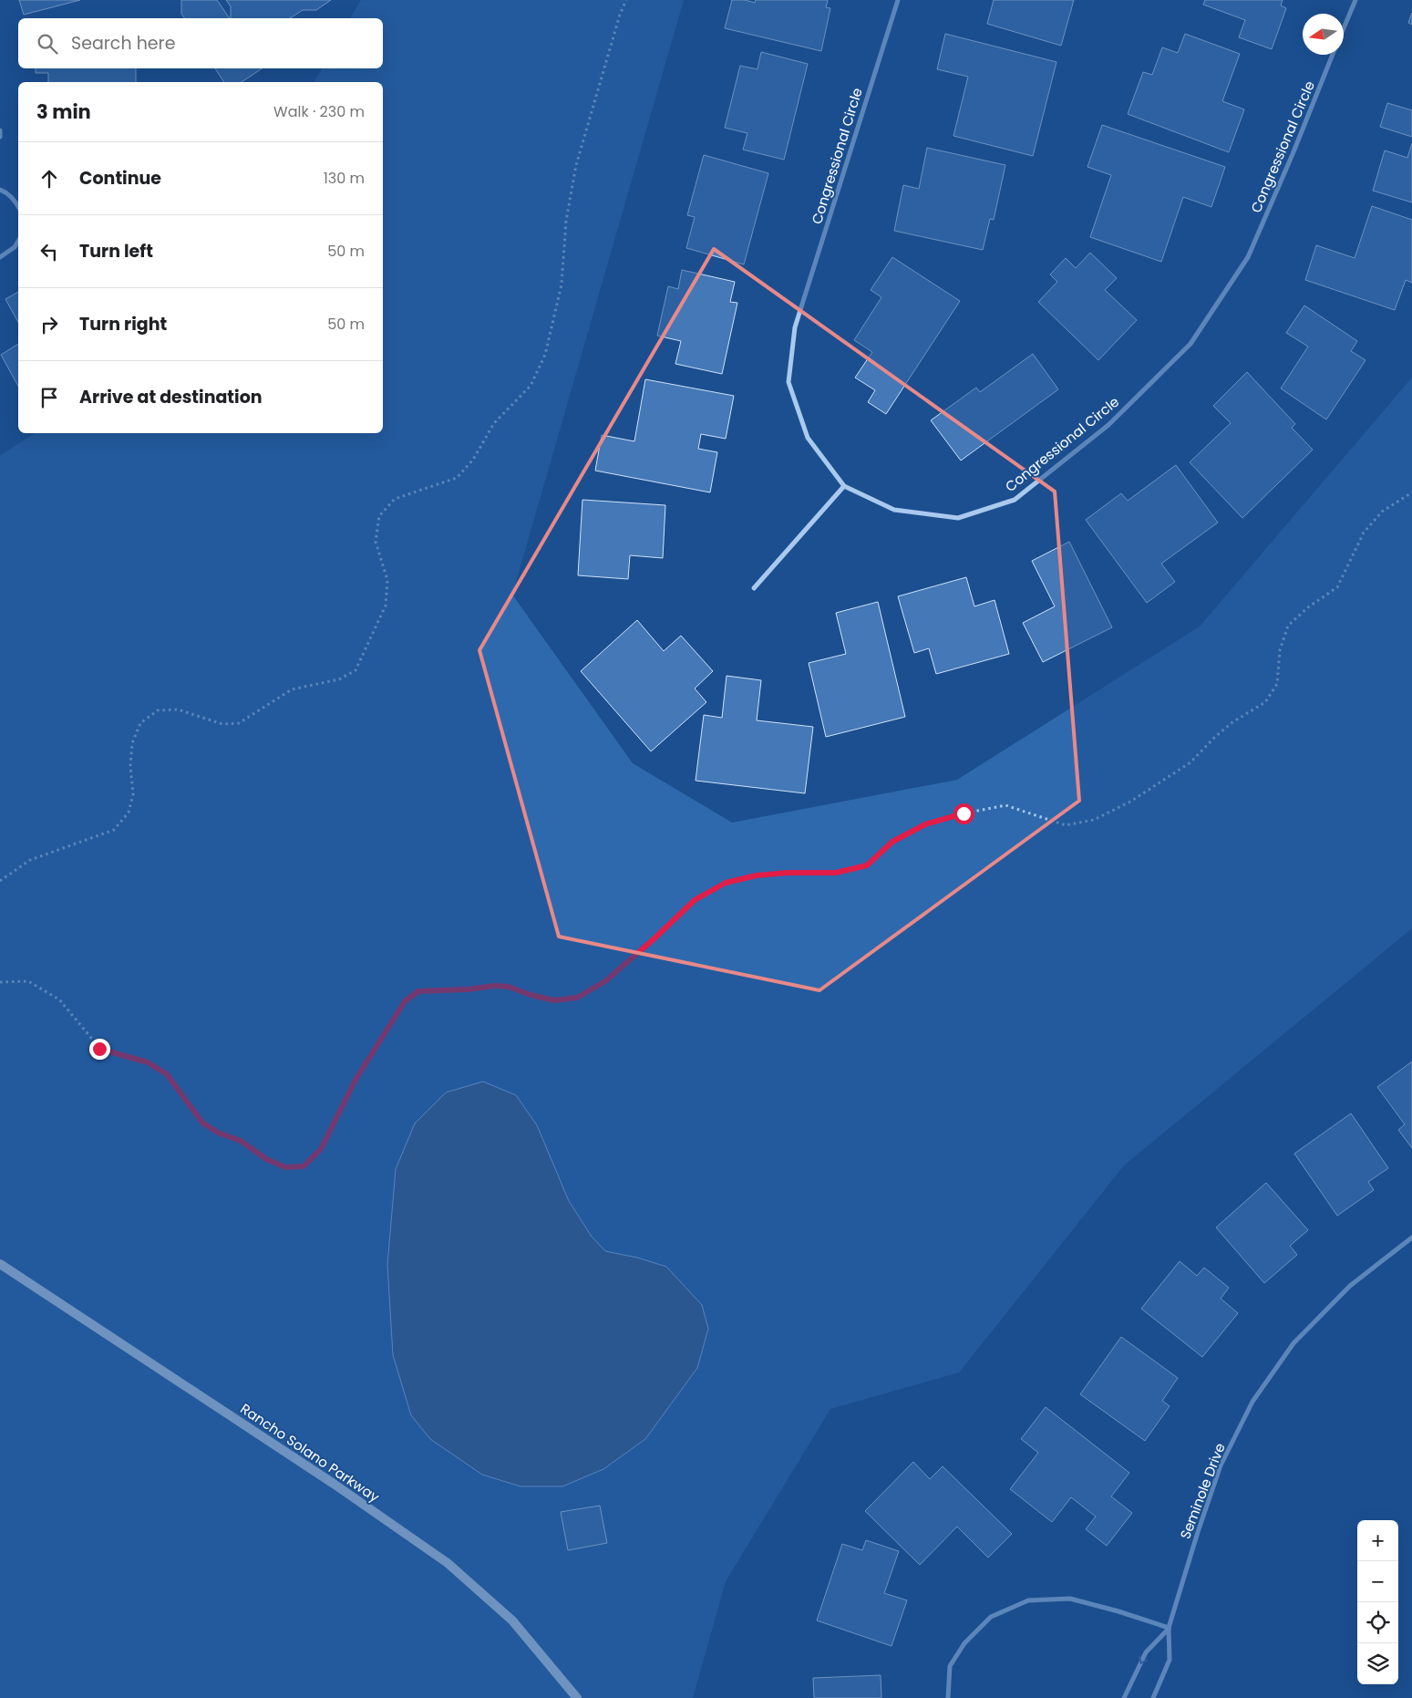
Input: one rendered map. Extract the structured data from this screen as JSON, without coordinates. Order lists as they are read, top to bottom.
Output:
{
  "streets": {
    "street": ["Congressional Circle", "Rancho Solano Parkway", "Seminole Drive"]
  },
  "north": "left",
  "page": {
    "search": "Search here",
    "heading": ["3 min", "Walk · 230 m"],
    "list": [
      ["Continue", "130 m"],
      ["Turn left", "50 m"],
      ["Turn right", "50 m"],
      "Arrive at destination"
    ],
    "map_buttons": ["+", "−"]
  }
}
